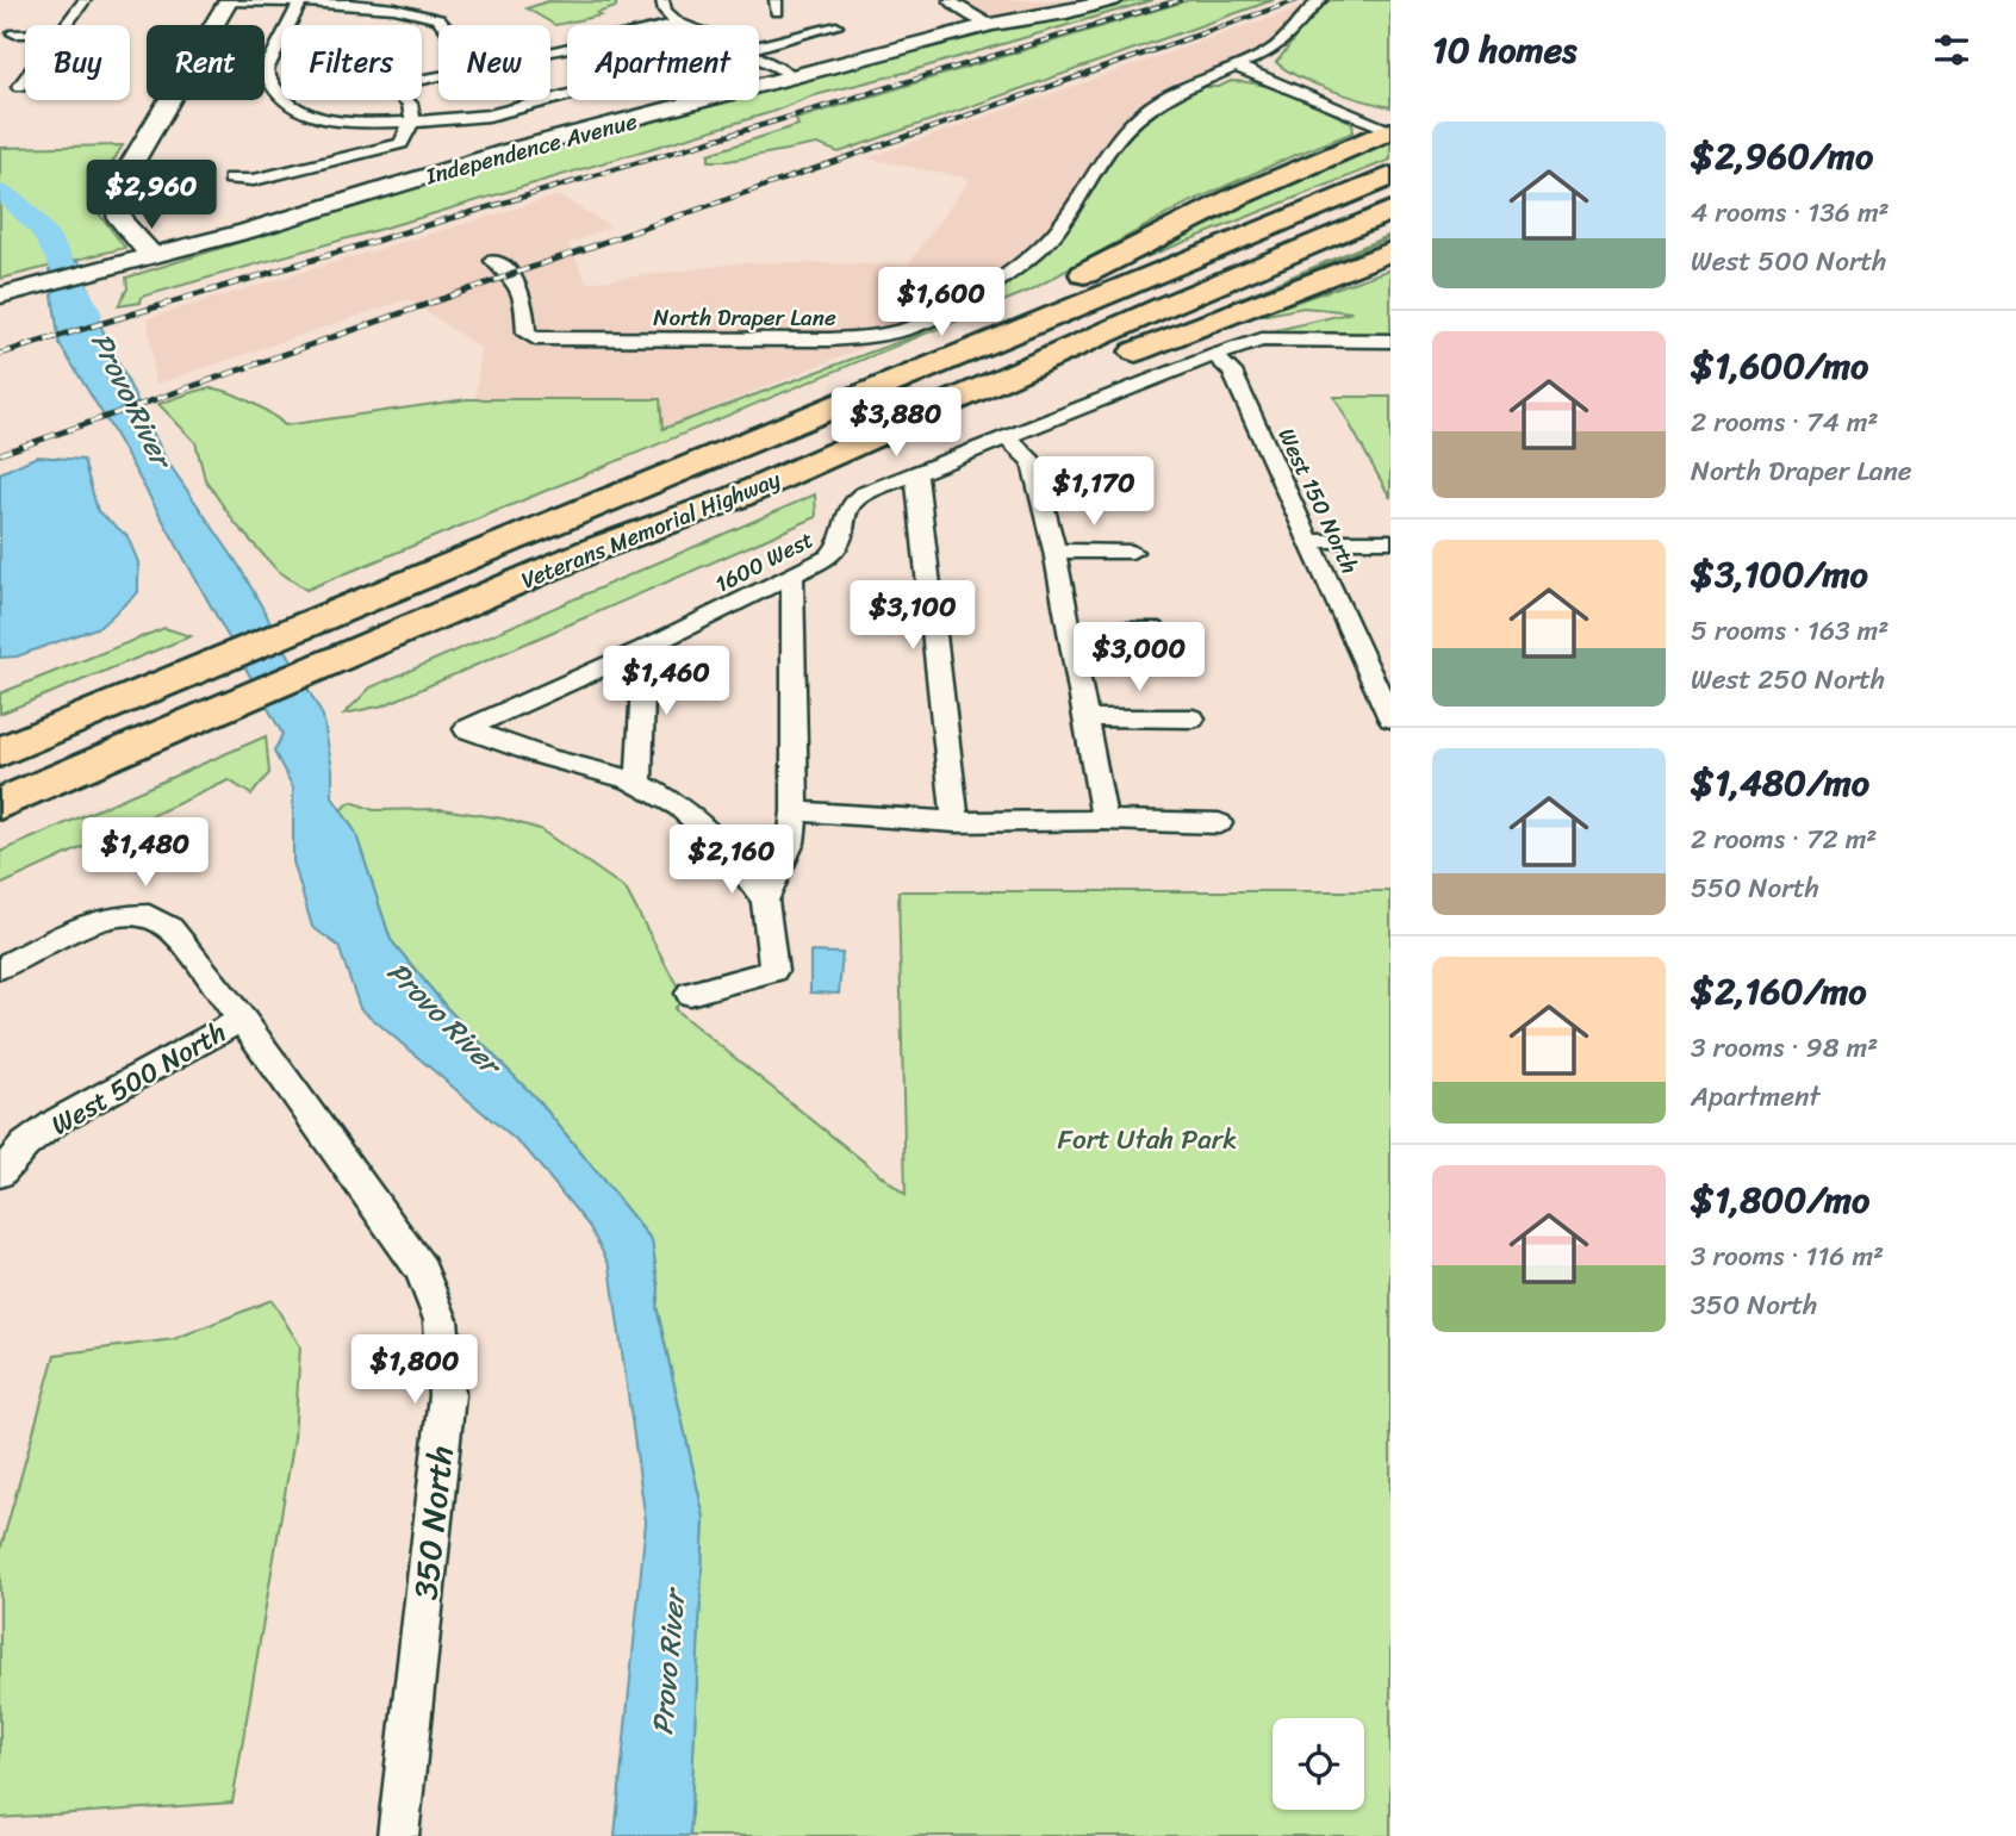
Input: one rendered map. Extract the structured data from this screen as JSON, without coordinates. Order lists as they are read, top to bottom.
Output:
{
  "streets": {
    "highway": ["Veterans Memorial Highway"],
    "street": [
      "Independence Avenue",
      "North Draper Lane",
      "West 150 North",
      "1600 West",
      "West 500 North",
      "350 North"
    ]
  },
  "crossings": [
    ["West 150 North", "1600 West"],
    ["West 500 North", "350 North"]
  ],
  "water": ["Provo River"],
  "parks": ["Fort Utah Park"],
  "page": {
    "heading": "10 homes",
    "chip": [
      "Buy",
      "Rent",
      "Filters",
      "New",
      "Apartment"
    ],
    "list": [
      {
        "name": "$2,960/mo",
        "note": "4 rooms · 136 m² · West 500 North"
      },
      {
        "name": "$1,600/mo",
        "note": "2 rooms · 74 m² · North Draper Lane"
      },
      {
        "name": "$3,100/mo",
        "note": "5 rooms · 163 m² · West 250 North"
      },
      {
        "name": "$1,480/mo",
        "note": "2 rooms · 72 m² · 550 North"
      },
      {
        "name": "$2,160/mo",
        "note": "3 rooms · 98 m² · Apartment"
      },
      {
        "name": "$1,800/mo",
        "note": "3 rooms · 116 m² · 350 North"
      }
    ],
    "price": [
      "$2,960",
      "$1,600",
      "$3,880",
      "$1,170",
      "$3,100",
      "$3,000",
      "$1,460",
      "$1,480",
      "$2,160",
      "$1,800"
    ]
  }
}
